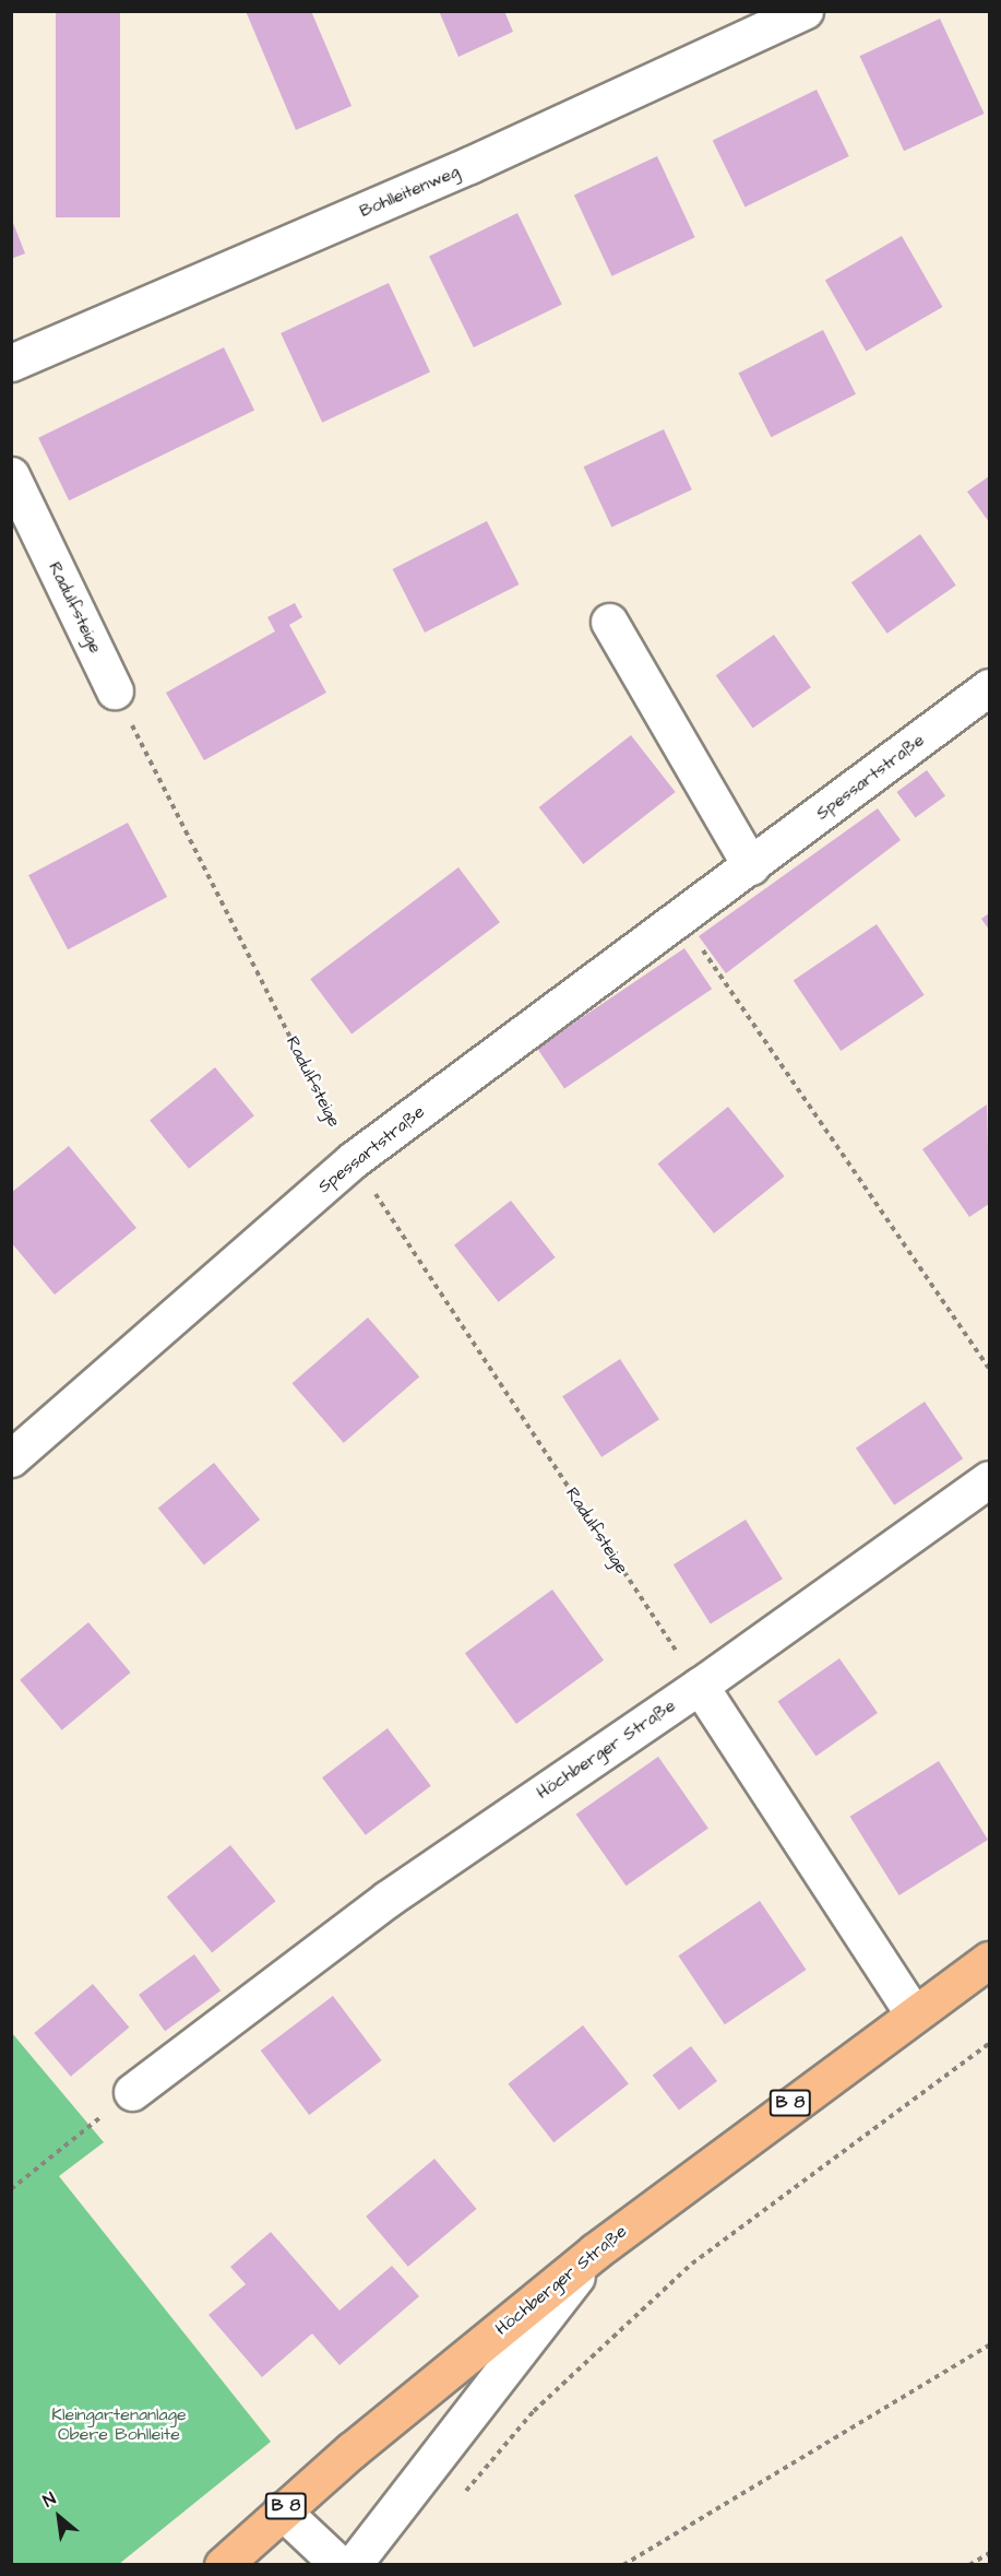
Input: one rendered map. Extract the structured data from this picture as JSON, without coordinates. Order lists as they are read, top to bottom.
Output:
{
  "streets": {
    "main road": ["Höchberger Straße", "B 8"],
    "street": ["Bohlleitenweg", "Radulfsteige", "Spessartstraße"]
  },
  "crossings": [
    ["Radulfsteige", "Spessartstraße"],
    ["Radulfsteige", "Höchberger Straße"]
  ],
  "parks": ["Kleingartenanlage Obere Bohlleite"],
  "north": "top left"
}
